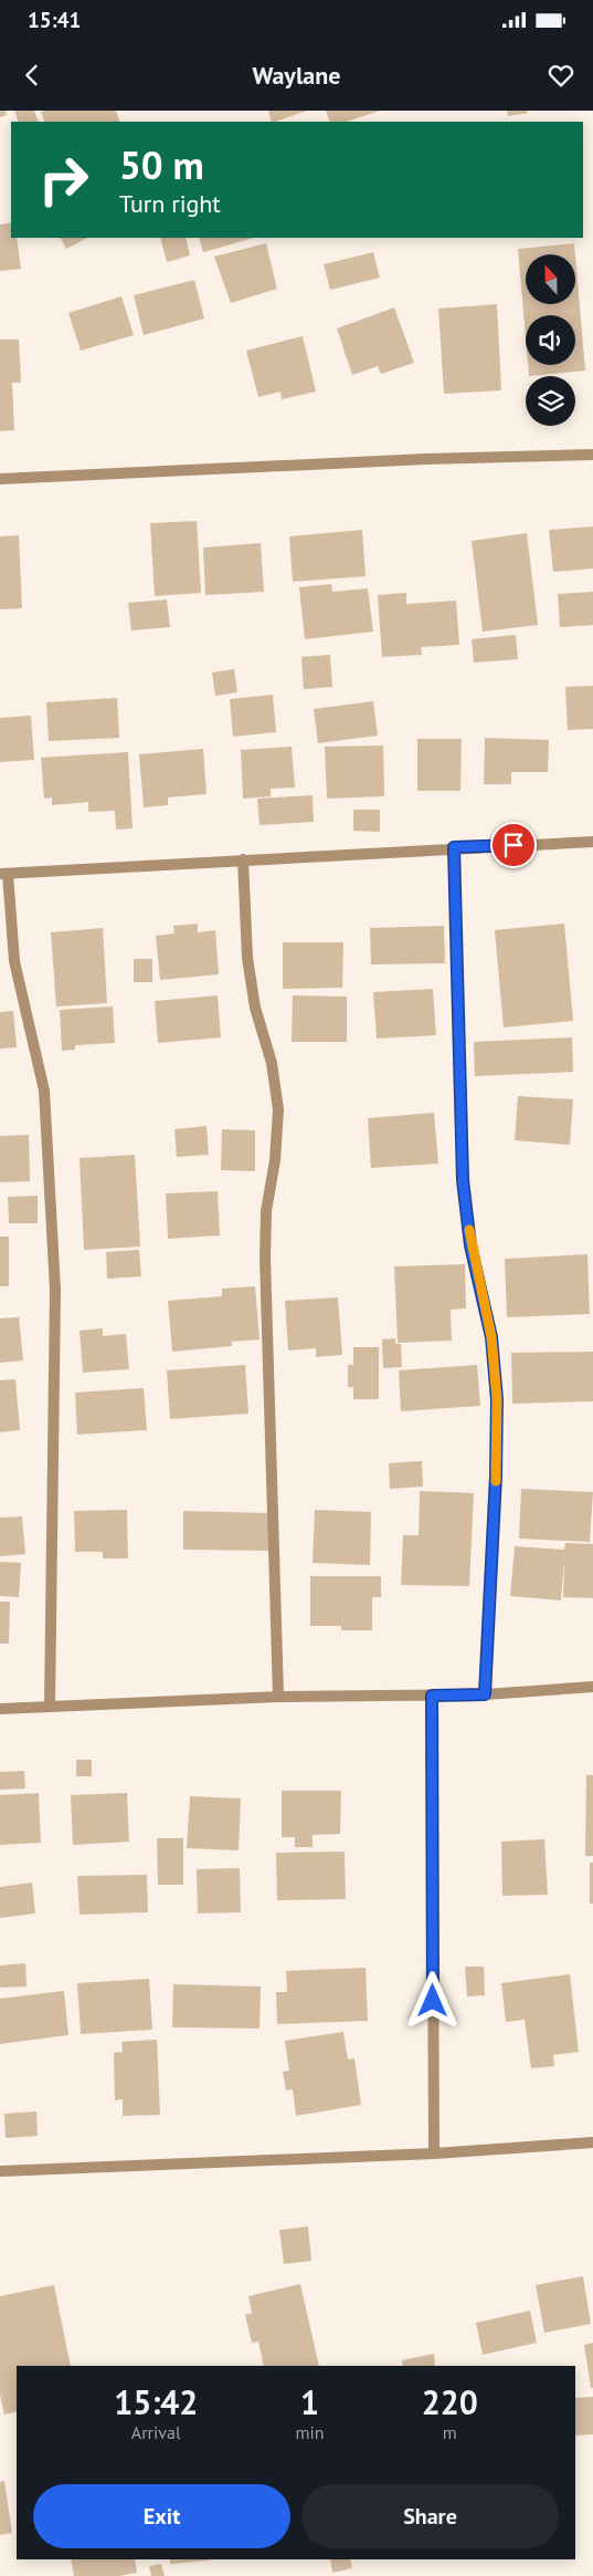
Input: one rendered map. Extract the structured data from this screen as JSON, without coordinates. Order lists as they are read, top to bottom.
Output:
{
  "north": "top",
  "page": {
    "status": "15:41",
    "header": "Waylane",
    "turn": ["50 m", "Turn right"],
    "eta": [
      "15:42",
      "Arrival",
      "1",
      "min",
      "220",
      "m"
    ],
    "buttons": ["Exit", "Share"]
  }
}
